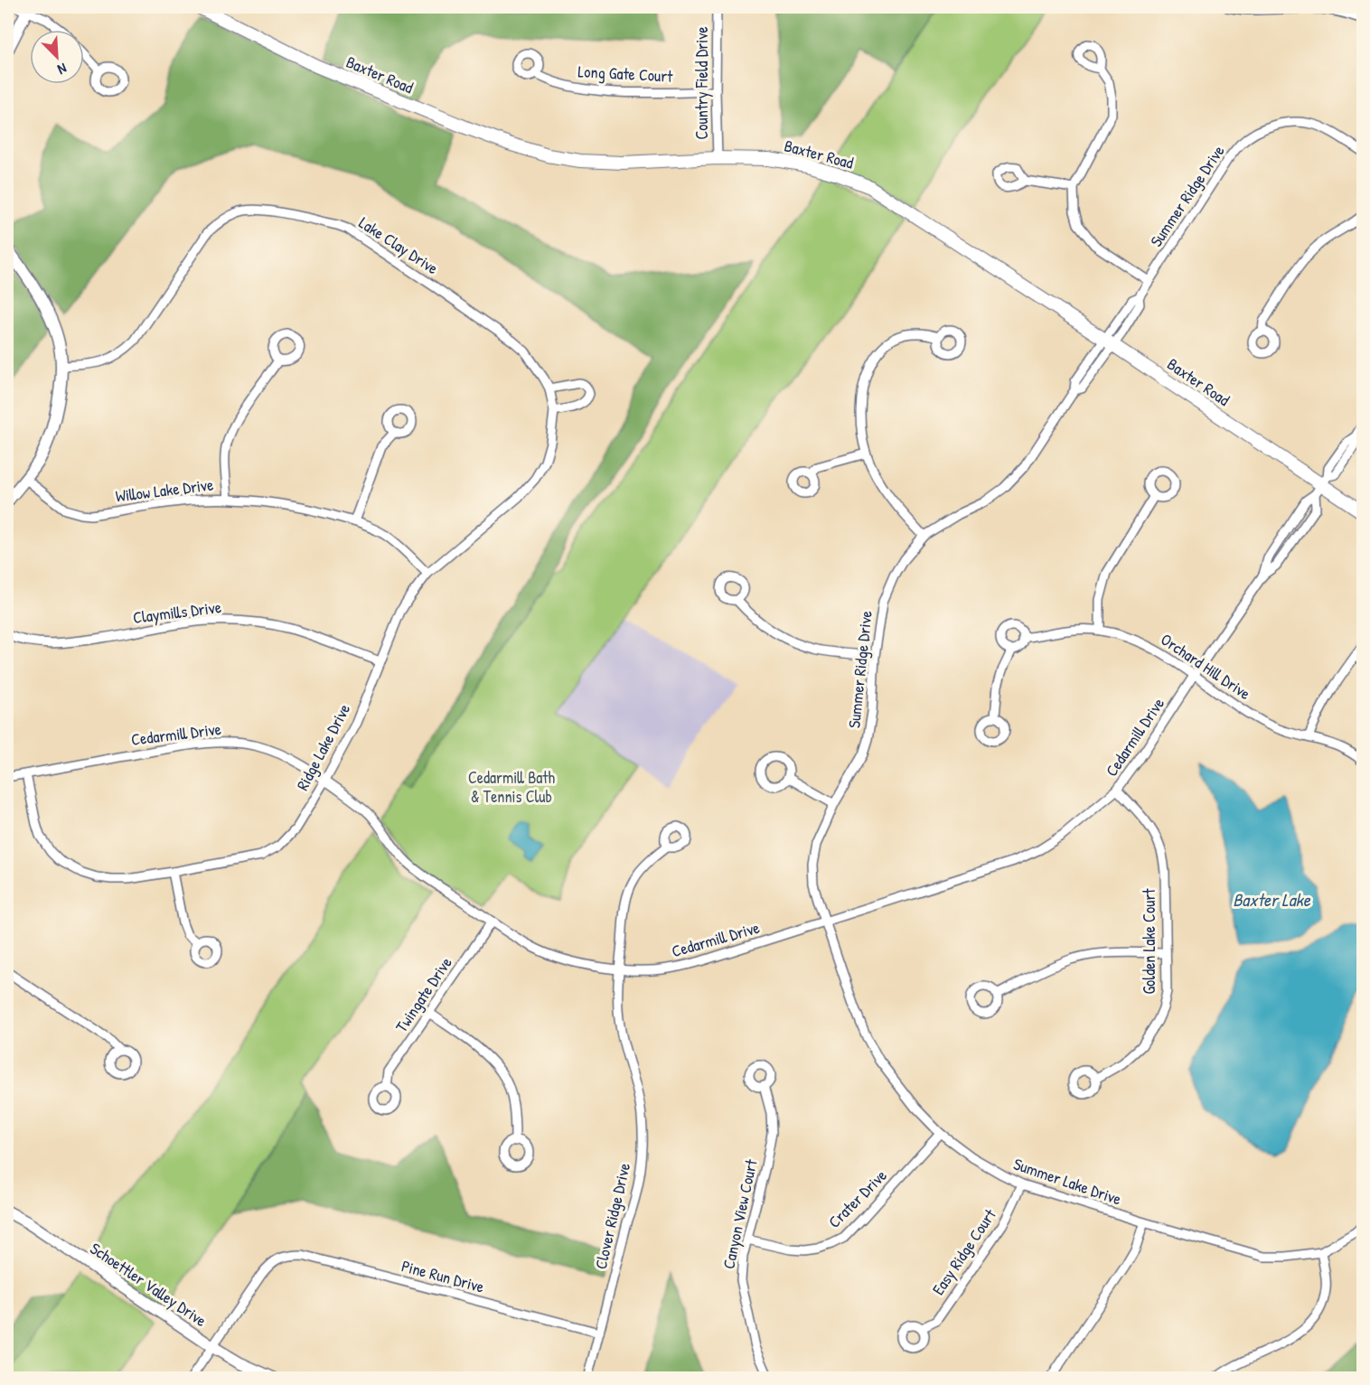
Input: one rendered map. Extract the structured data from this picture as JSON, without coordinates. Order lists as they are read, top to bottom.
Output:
{
  "streets": {
    "main road": ["Baxter Road"],
    "street": [
      "Long Gate Court",
      "Country Field Drive",
      "Summer Ridge Drive",
      "Lake Clay Drive",
      "Willow Lake Drive",
      "Claymills Drive",
      "Orchard Hill Drive",
      "Cedarmill Drive",
      "Ridge Lake Drive",
      "Golden Lake Court",
      "Twingate Drive",
      "Summer Lake Drive",
      "Crater Drive",
      "Canyon View Court",
      "Clover Ridge Drive",
      "Easy Ridge Court",
      "Pine Run Drive",
      "Schoettler Valley Drive"
    ]
  },
  "crossings": [
    ["Long Gate Court", "Country Field Drive"],
    ["Baxter Road", "Country Field Drive"],
    ["Baxter Road", "Summer Ridge Drive"],
    ["Baxter Road", "Cedarmill Drive"],
    ["Summer Ridge Drive", "Cedarmill Drive"],
    ["Summer Ridge Drive", "Summer Lake Drive"],
    ["Lake Clay Drive", "Ridge Lake Drive"],
    ["Willow Lake Drive", "Ridge Lake Drive"],
    ["Claymills Drive", "Ridge Lake Drive"],
    ["Orchard Hill Drive", "Cedarmill Drive"],
    ["Cedarmill Drive", "Ridge Lake Drive"],
    ["Cedarmill Drive", "Golden Lake Court"],
    ["Cedarmill Drive", "Twingate Drive"],
    ["Cedarmill Drive", "Summer Lake Drive"],
    ["Cedarmill Drive", "Clover Ridge Drive"],
    ["Summer Lake Drive", "Crater Drive"],
    ["Summer Lake Drive", "Easy Ridge Court"],
    ["Crater Drive", "Canyon View Court"],
    ["Clover Ridge Drive", "Pine Run Drive"],
    ["Pine Run Drive", "Schoettler Valley Drive"]
  ],
  "water": ["Baxter Lake"],
  "parks": ["Cedarmill Bath & Tennis Club"],
  "north": "bottom right"
}
